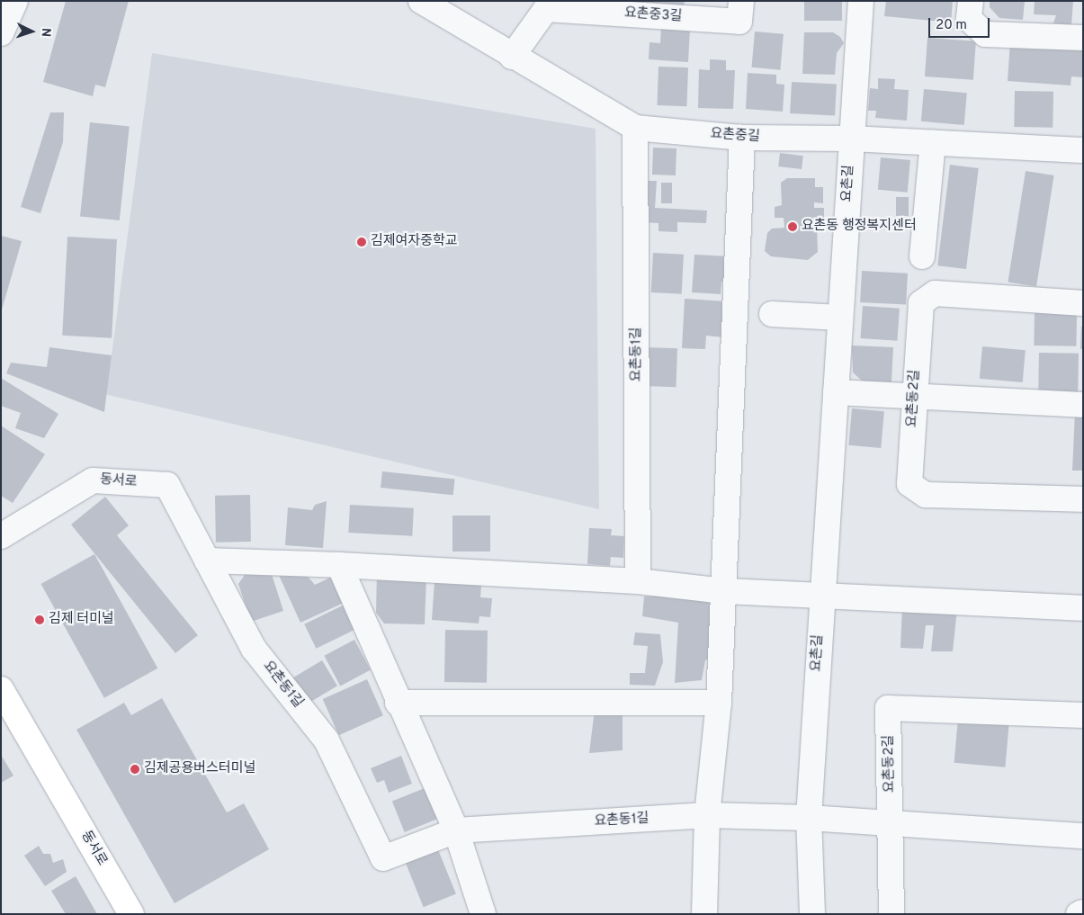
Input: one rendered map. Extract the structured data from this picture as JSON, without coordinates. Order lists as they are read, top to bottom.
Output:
{
  "streets": {
    "main road": ["동서로"],
    "street": [
      "요촌중3길",
      "요촌중길",
      "요촌길",
      "요촌동1길",
      "요촌동2길"
    ]
  },
  "crossings": [
    ["요촌중3길", "요촌중길"],
    ["요촌중길", "요촌길"],
    ["요촌중길", "요촌동1길"],
    ["요촌길", "요촌동1길"],
    ["요촌동1길", "요촌동2길"],
    ["요촌동1길", "동서로"]
  ],
  "places": [
    "요촌동 행정복지센터",
    "김제여자중학교",
    "김제 터미널",
    "김제공용버스터미널"
  ],
  "scale_bar": "20 m",
  "north": "right"
}
